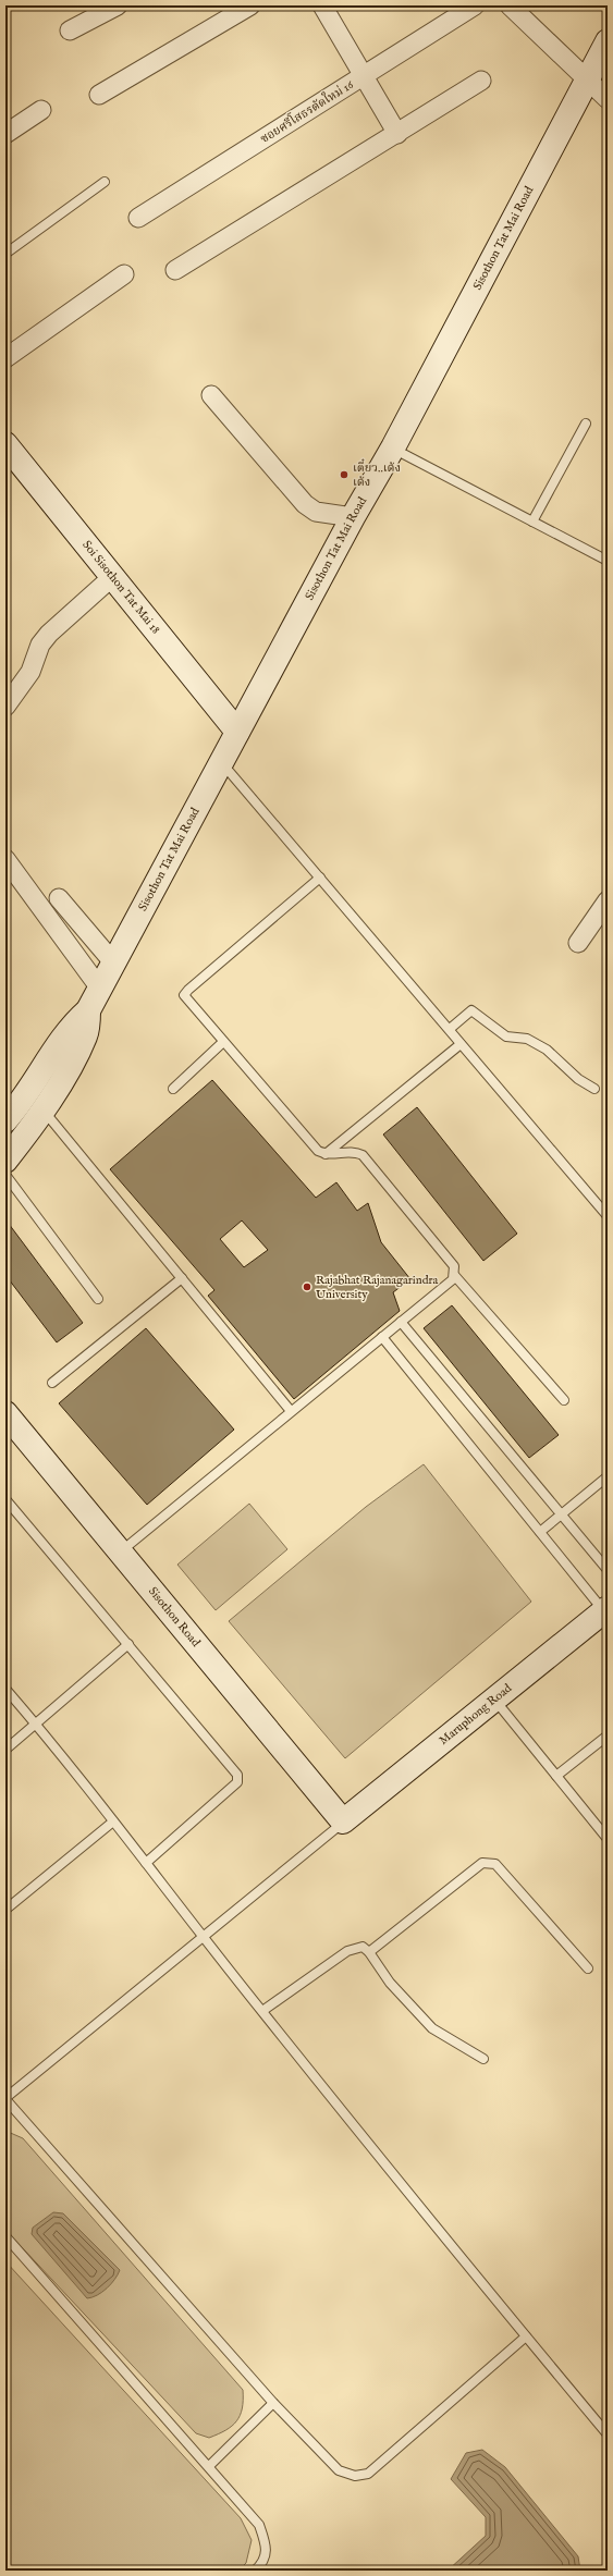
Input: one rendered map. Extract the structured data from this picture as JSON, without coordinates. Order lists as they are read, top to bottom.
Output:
{
  "streets": {
    "street": [
      "ซอยศรีโสธรตัดใหม่ 16",
      "Sisothon Tat Mai Road",
      "Soi Sisothon Tat Mai 18",
      "Sisothon Road",
      "Maruphong Road"
    ]
  },
  "crossings": [
    ["Sisothon Tat Mai Road", "Soi Sisothon Tat Mai 18"],
    ["Sisothon Road", "Maruphong Road"]
  ],
  "places": ["เตี๋ยว..เด้ง เด้ง", "Rajabhat Rajanagarindra University"]
}
